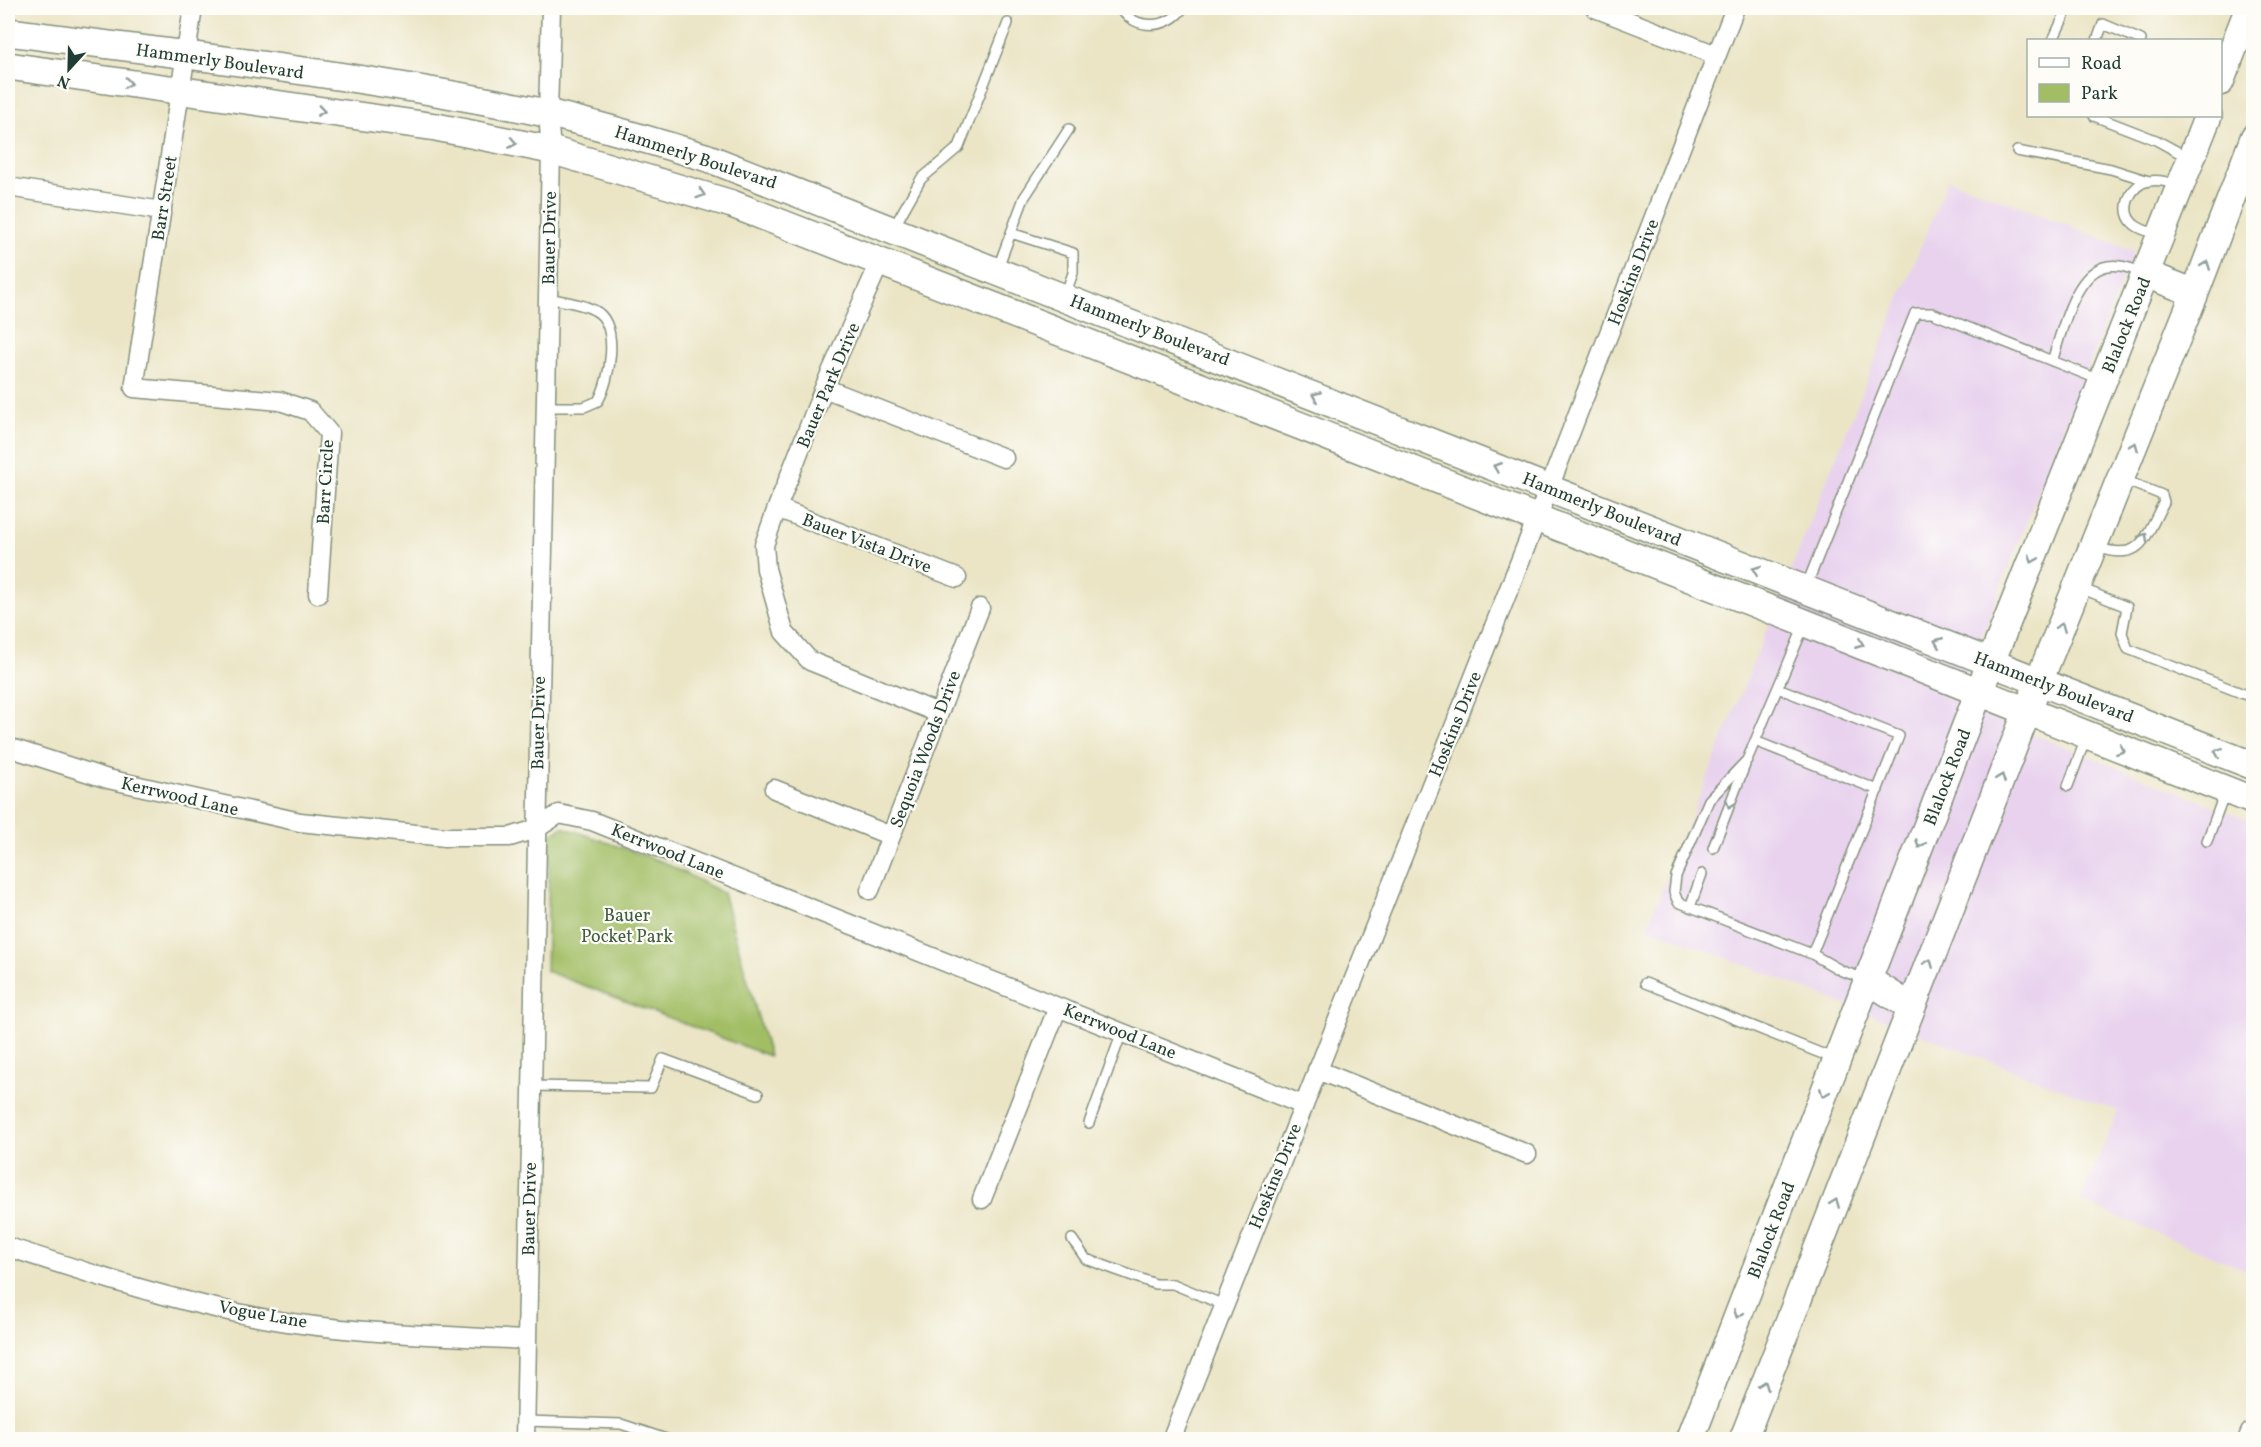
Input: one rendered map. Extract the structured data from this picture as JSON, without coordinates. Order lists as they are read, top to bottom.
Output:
{
  "streets": {
    "main road": ["Hammerly Boulevard", "Blalock Road"],
    "street": [
      "Barr Street",
      "Bauer Drive",
      "Hoskins Drive",
      "Bauer Park Drive",
      "Barr Circle",
      "Bauer Vista Drive",
      "Sequoia Woods Drive",
      "Kerrwood Lane",
      "Vogue Lane"
    ]
  },
  "crossings": [
    ["Hammerly Boulevard", "Barr Street"],
    ["Hammerly Boulevard", "Bauer Drive"],
    ["Hammerly Boulevard", "Hoskins Drive"],
    ["Hammerly Boulevard", "Blalock Road"],
    ["Hammerly Boulevard", "Bauer Park Drive"],
    ["Barr Street", "Barr Circle"],
    ["Bauer Drive", "Kerrwood Lane"],
    ["Bauer Drive", "Vogue Lane"],
    ["Hoskins Drive", "Kerrwood Lane"],
    ["Bauer Park Drive", "Bauer Vista Drive"],
    ["Bauer Park Drive", "Sequoia Woods Drive"]
  ],
  "parks": ["Bauer Pocket Park"],
  "legend": ["Road", "Park"],
  "north": "bottom"
}
